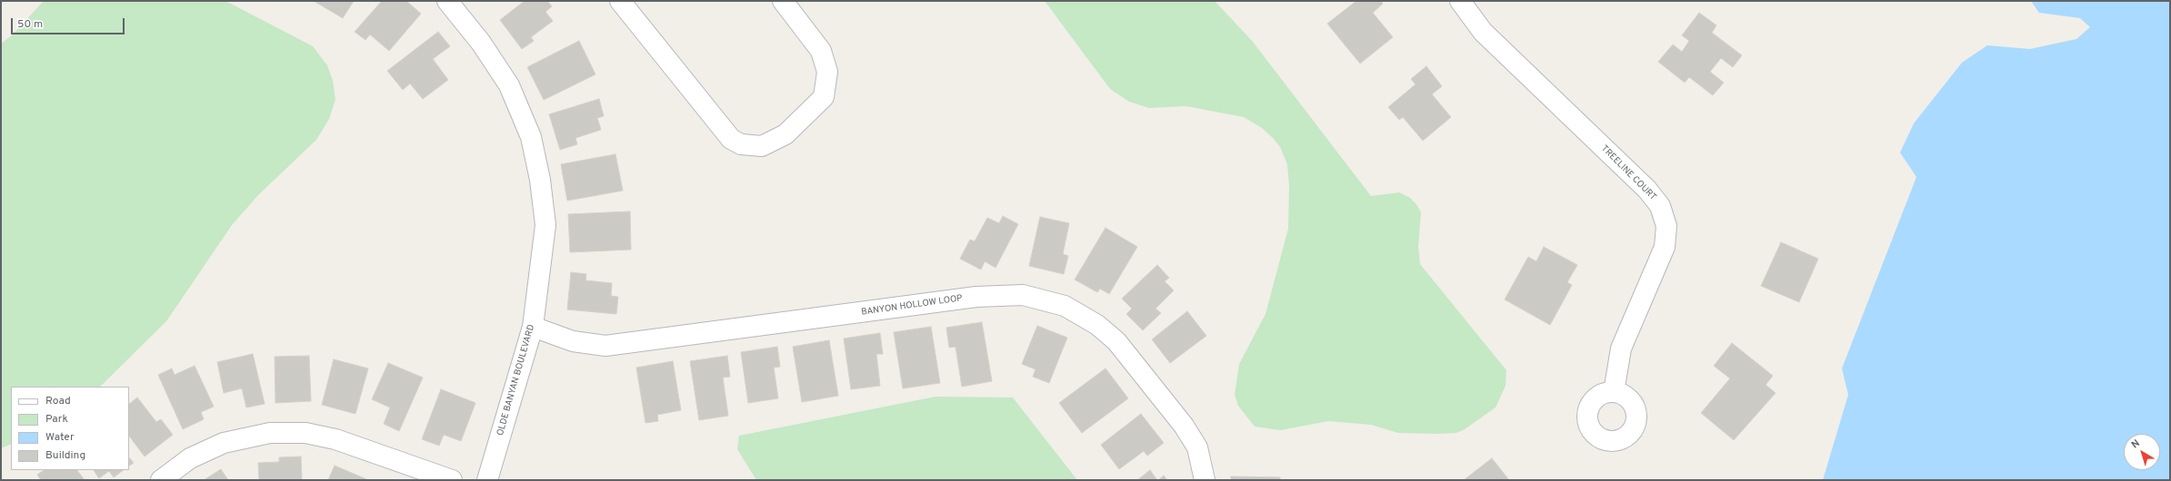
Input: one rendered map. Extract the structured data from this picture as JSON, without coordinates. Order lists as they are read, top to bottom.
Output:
{
  "streets": {
    "street": ["TREELINE COURT", "BANYON HOLLOW LOOP", "OLDE BANYAN BOULEVARD"]
  },
  "crossings": [
    ["BANYON HOLLOW LOOP", "OLDE BANYAN BOULEVARD"]
  ],
  "legend": [
    "Road",
    "Park",
    "Water",
    "Building"
  ],
  "scale_bar": "50 m",
  "north": "top left"
}
